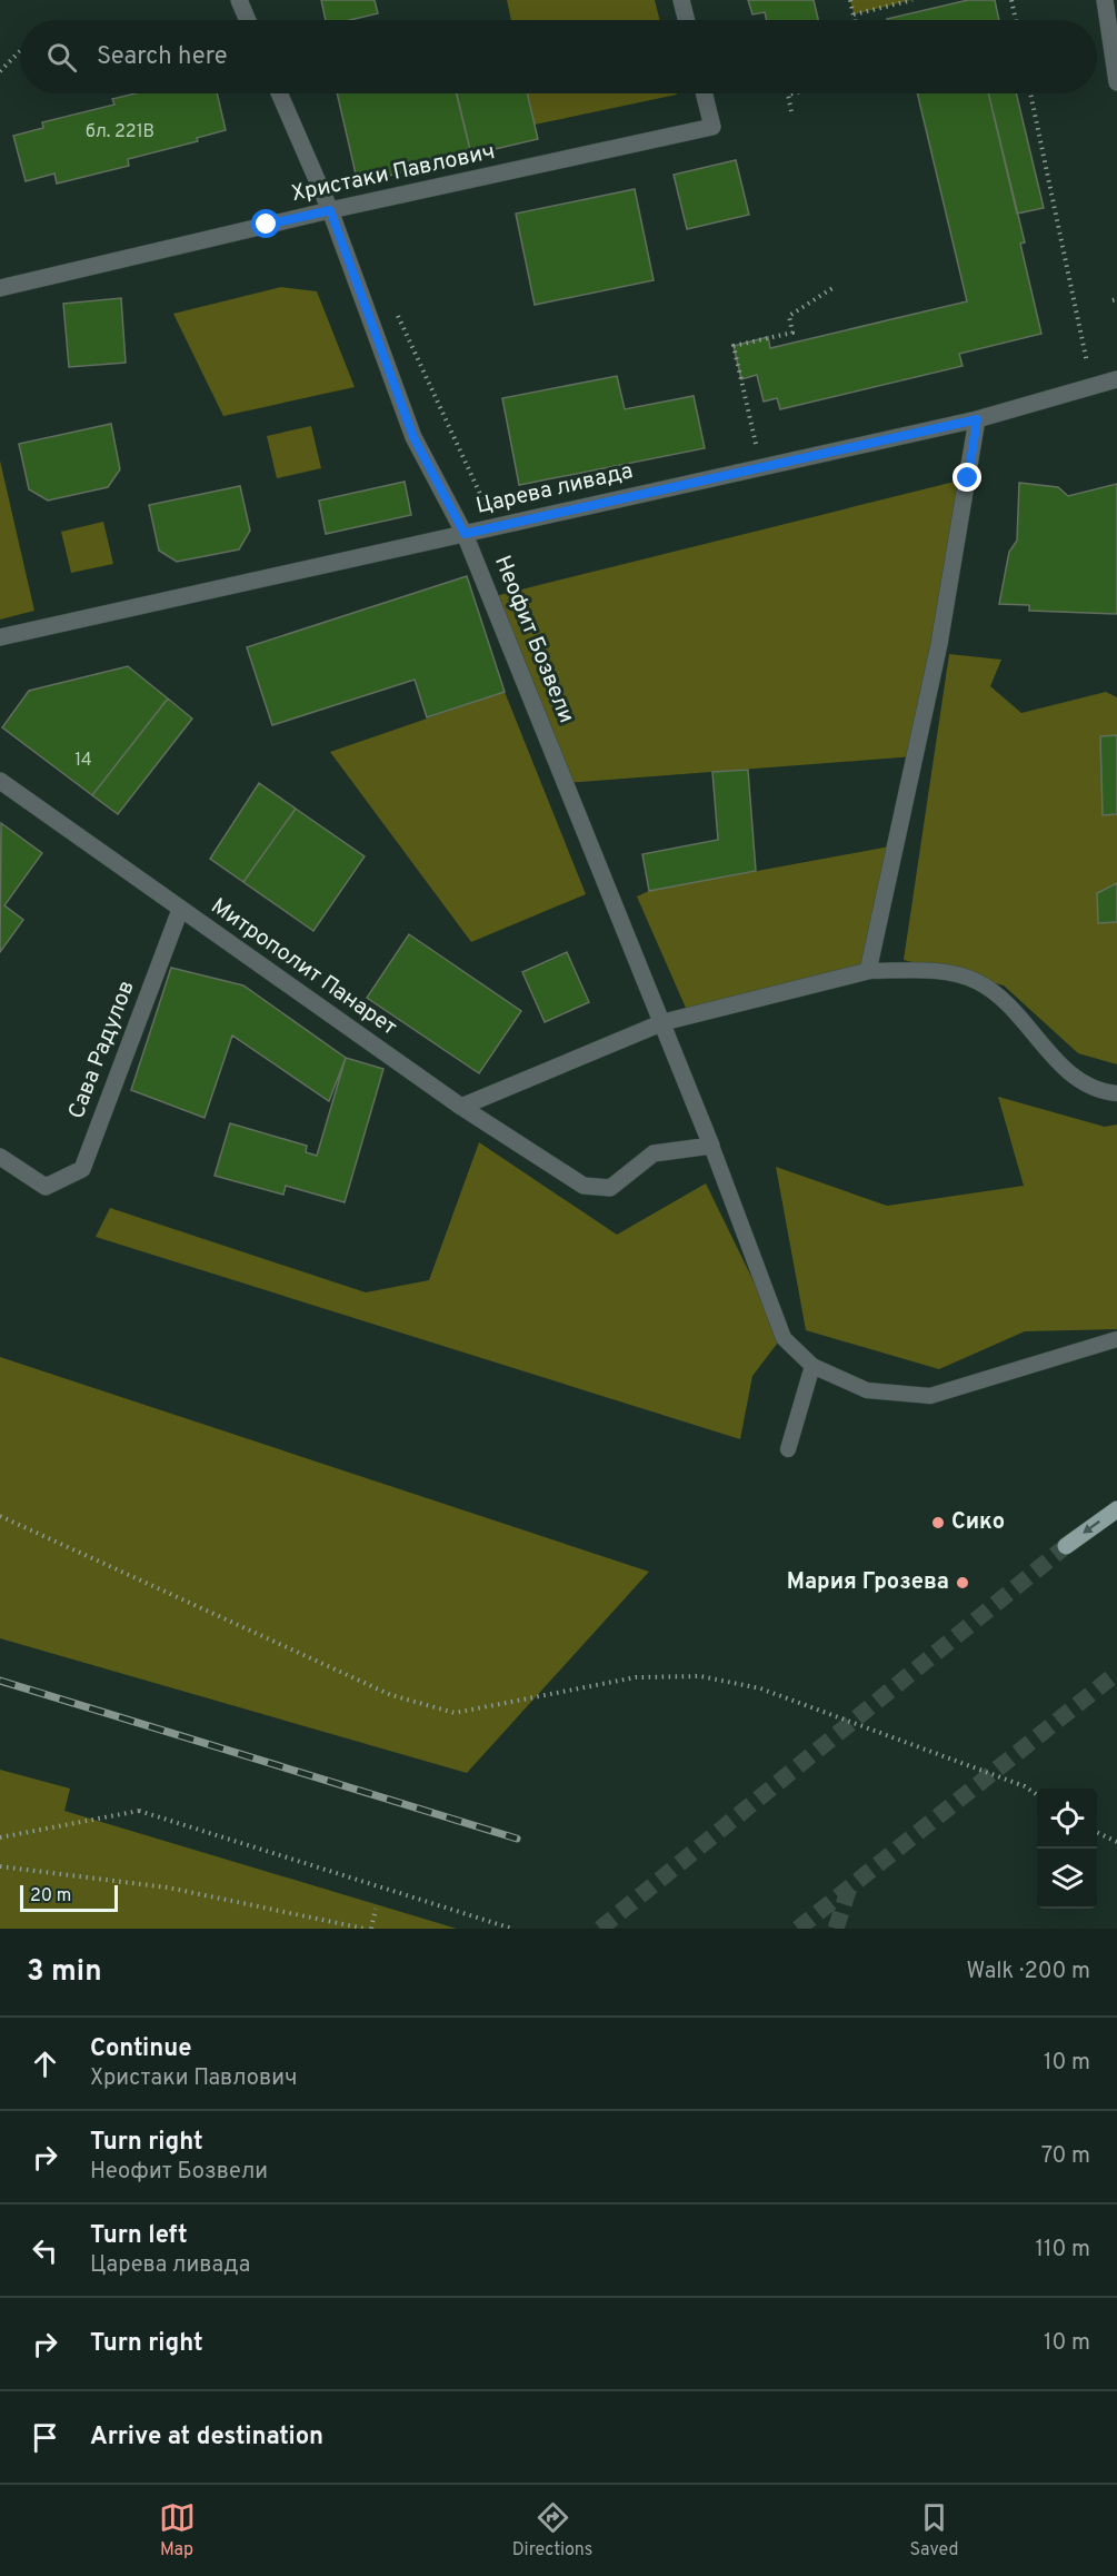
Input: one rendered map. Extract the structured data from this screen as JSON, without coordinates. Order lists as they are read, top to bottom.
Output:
{
  "streets": {
    "street": [
      "Христаки Павлович",
      "Царева ливада",
      "Неофит Бозвели",
      "Митрополит Панарет",
      "Сава Радулов"
    ]
  },
  "crossings": [
    ["Христаки Павлович", "Неофит Бозвели"],
    ["Царева ливада", "Неофит Бозвели"],
    ["Неофит Бозвели", "Митрополит Панарет"],
    ["Митрополит Панарет", "Сава Радулов"]
  ],
  "places": ["Сико", "Мария Грозева"],
  "house_numbers": ["бл. 221В", "14"],
  "scale_bar": "20 m",
  "page": {
    "search": "Search here",
    "scale": "20 m",
    "heading": ["3 min", "Walk · 200 m"],
    "list": [
      ["Continue", "Христаки Павлович", "10 m"],
      ["Turn right", "Неофит Бозвели", "70 m"],
      ["Turn left", "Царева ливада", "110 m"],
      ["Turn right", "10 m"],
      "Arrive at destination"
    ],
    "nav": ["Map", "Directions", "Saved"]
  }
}
